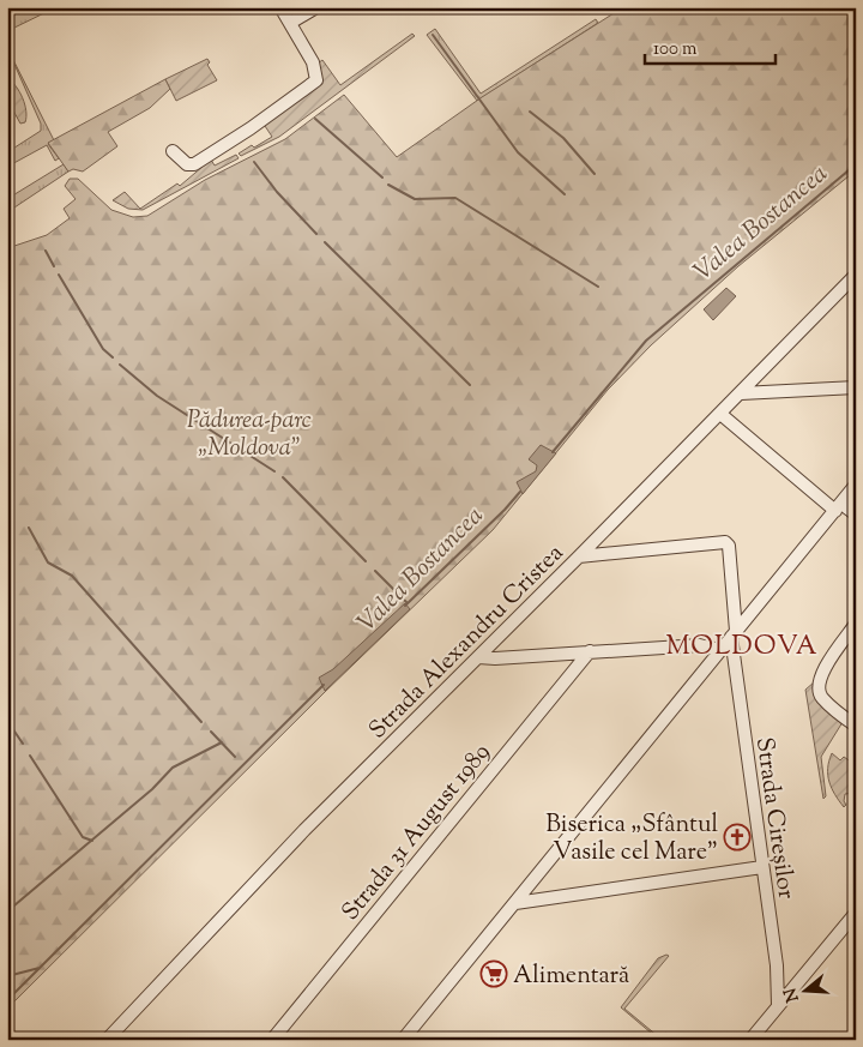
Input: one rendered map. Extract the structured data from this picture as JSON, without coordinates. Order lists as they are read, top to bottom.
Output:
{
  "streets": {
    "street": ["Strada Alexandru Cristea", "Strada Cireșilor", "Strada 31 August 1989"]
  },
  "crossings": [
    ["Strada Alexandru Cristea", "Strada Cireșilor"]
  ],
  "districts": ["MOLDOVA"],
  "water": ["Valea Bostancea"],
  "parks": ["Pădurea-parc „Moldova”"],
  "places": {
    "church": ["Biserica „Sfântul Vasile cel Mare”"],
    "supermarket": ["Alimentară"]
  },
  "scale_bar": "100 m",
  "north": "left"
}
